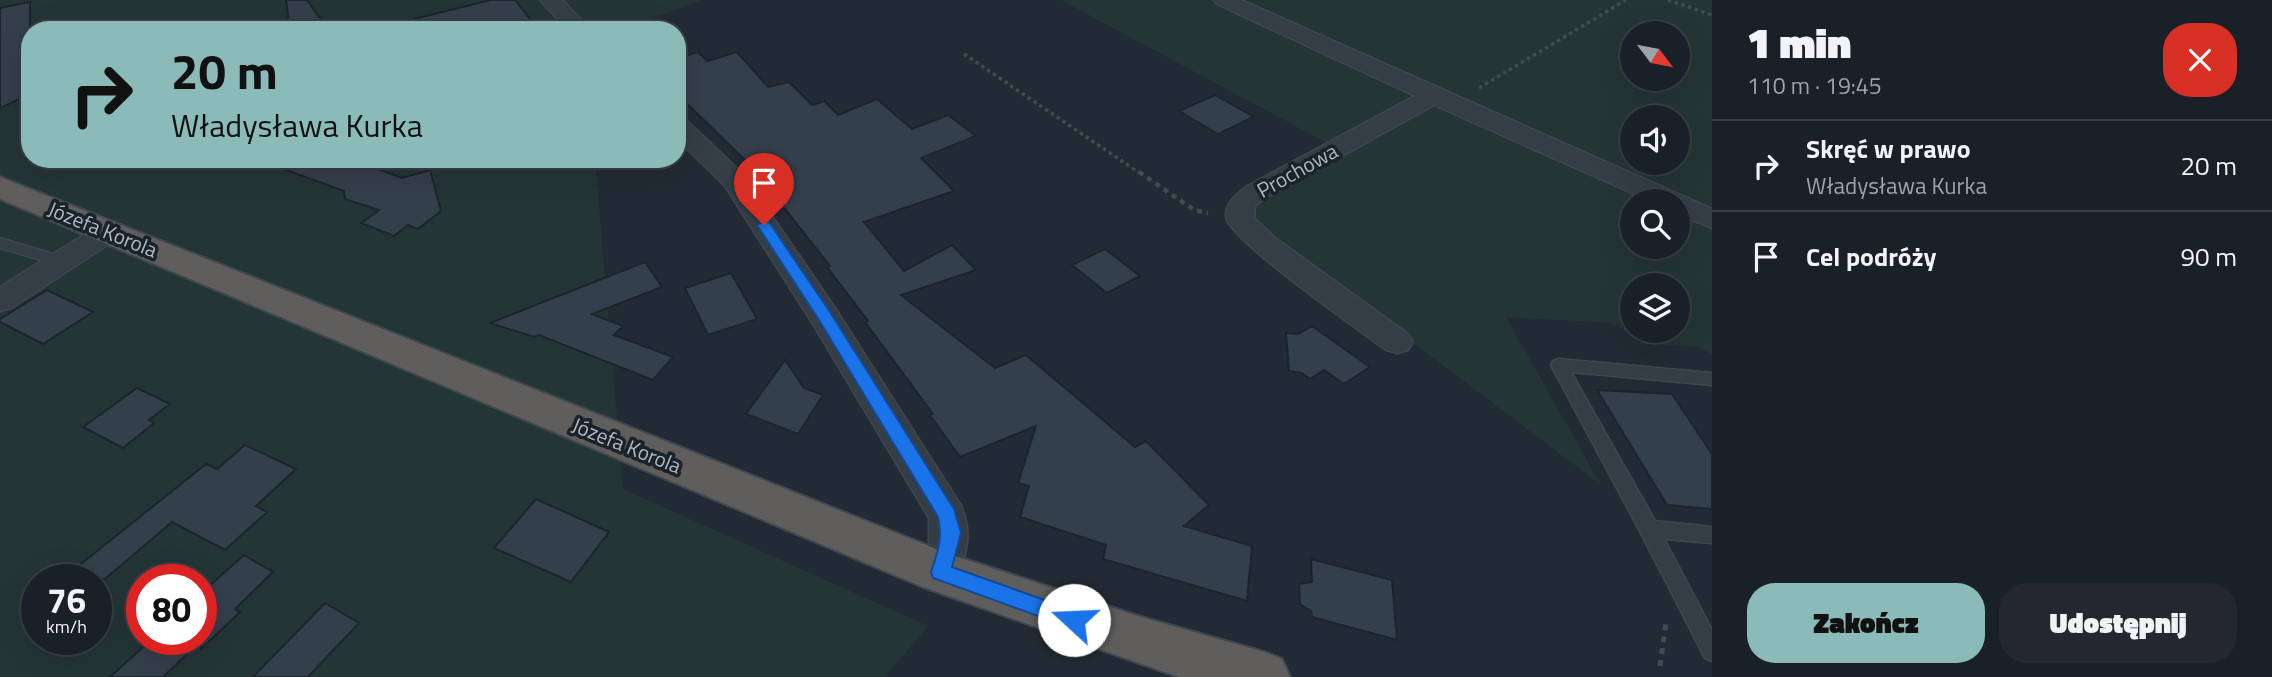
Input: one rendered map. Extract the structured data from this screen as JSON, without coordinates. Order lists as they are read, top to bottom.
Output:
{
  "streets": {
    "highway": ["Józefa Korola"],
    "street": ["Prochowa"]
  },
  "north": "bottom right",
  "page": {
    "heading": ["1 min", "110 m · 19:45"],
    "turn": ["20 m", "Władysława Kurka"],
    "list": [
      {
        "name": "Skręć w prawo",
        "note": "Władysława Kurka",
        "value": "20 m"
      },
      {
        "name": "Cel podróży",
        "value": "90 m"
      }
    ],
    "speed": "76 km/h",
    "limit": "80",
    "buttons": ["Zakończ", "Udostępnij"]
  }
}
